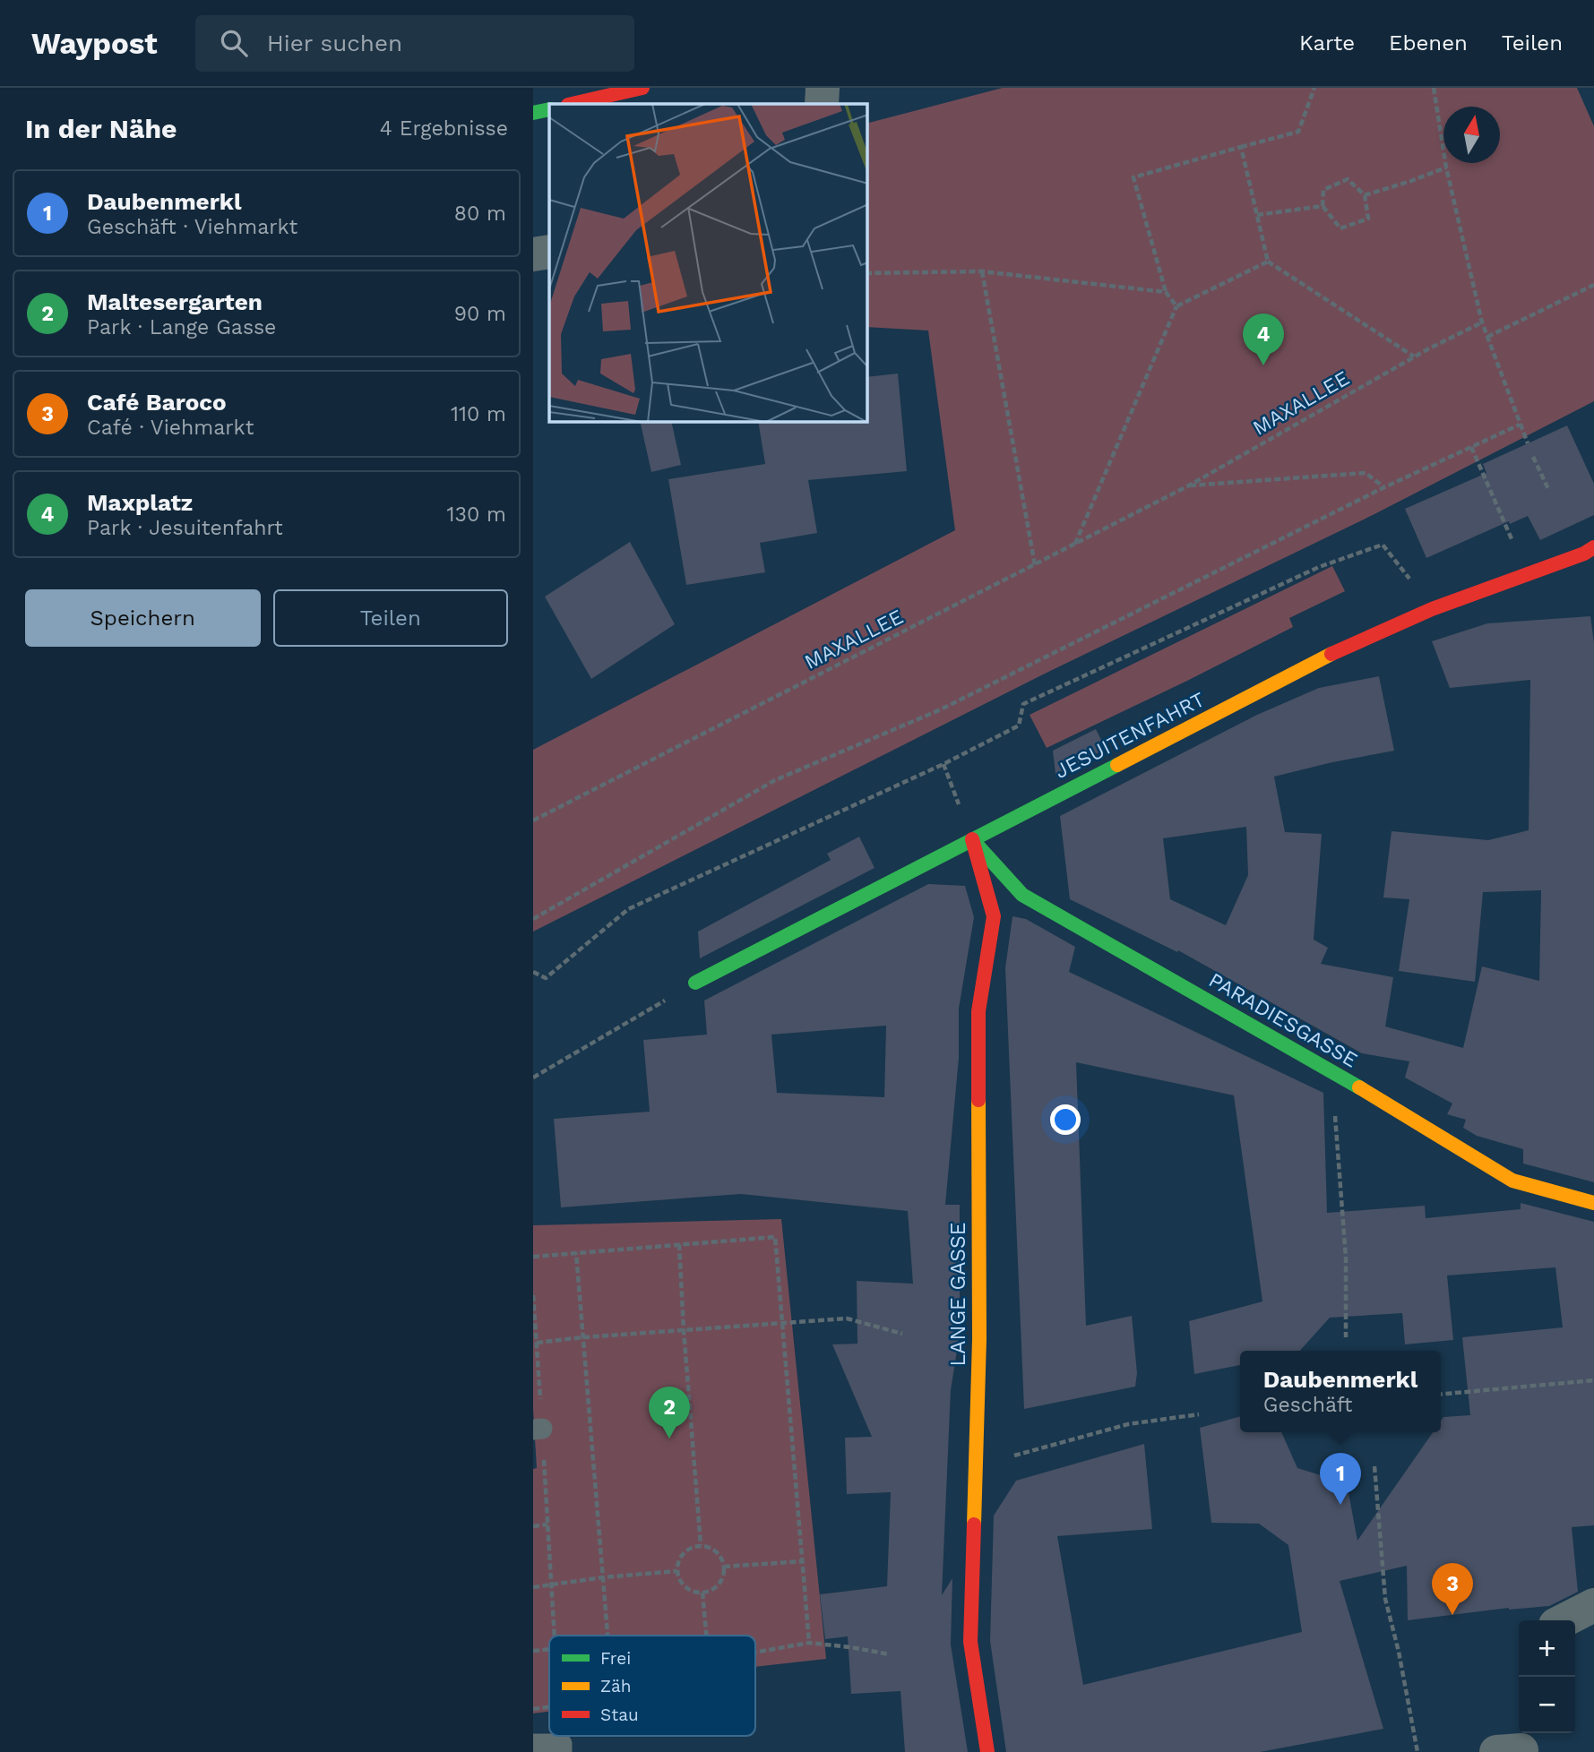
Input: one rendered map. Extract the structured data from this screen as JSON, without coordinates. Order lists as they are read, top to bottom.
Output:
{
  "streets": {
    "street": ["JESUITENFAHRT", "PARADIESGASSE", "LANGE GASSE"],
    "path": ["MAXALLEE"]
  },
  "crossings": [
    ["JESUITENFAHRT", "PARADIESGASSE"],
    ["JESUITENFAHRT", "LANGE GASSE"],
    ["PARADIESGASSE", "LANGE GASSE"]
  ],
  "legend": ["Frei", "Zäh", "Stau"],
  "north": "top",
  "page": {
    "header": "Waypost",
    "search": "Hier suchen",
    "nav": ["Karte", "Ebenen", "Teilen"],
    "heading": ["In der Nähe", "4 Ergebnisse"],
    "list": [
      {
        "mark": "1",
        "name": "Daubenmerkl",
        "note": "Geschäft · Viehmarkt",
        "value": "80 m"
      },
      {
        "mark": "2",
        "name": "Maltesergarten",
        "note": "Park · Lange Gasse",
        "value": "90 m"
      },
      {
        "mark": "3",
        "name": "Café Baroco",
        "note": "Café · Viehmarkt",
        "value": "110 m"
      },
      {
        "mark": "4",
        "name": "Maxplatz",
        "note": "Park · Jesuitenfahrt",
        "value": "130 m"
      }
    ],
    "pins": [
      "4",
      "2",
      "1",
      "3"
    ],
    "buttons": ["Speichern", "Teilen"],
    "popup": ["Daubenmerkl", "Geschäft"],
    "map_buttons": ["+", "−"]
  }
}
